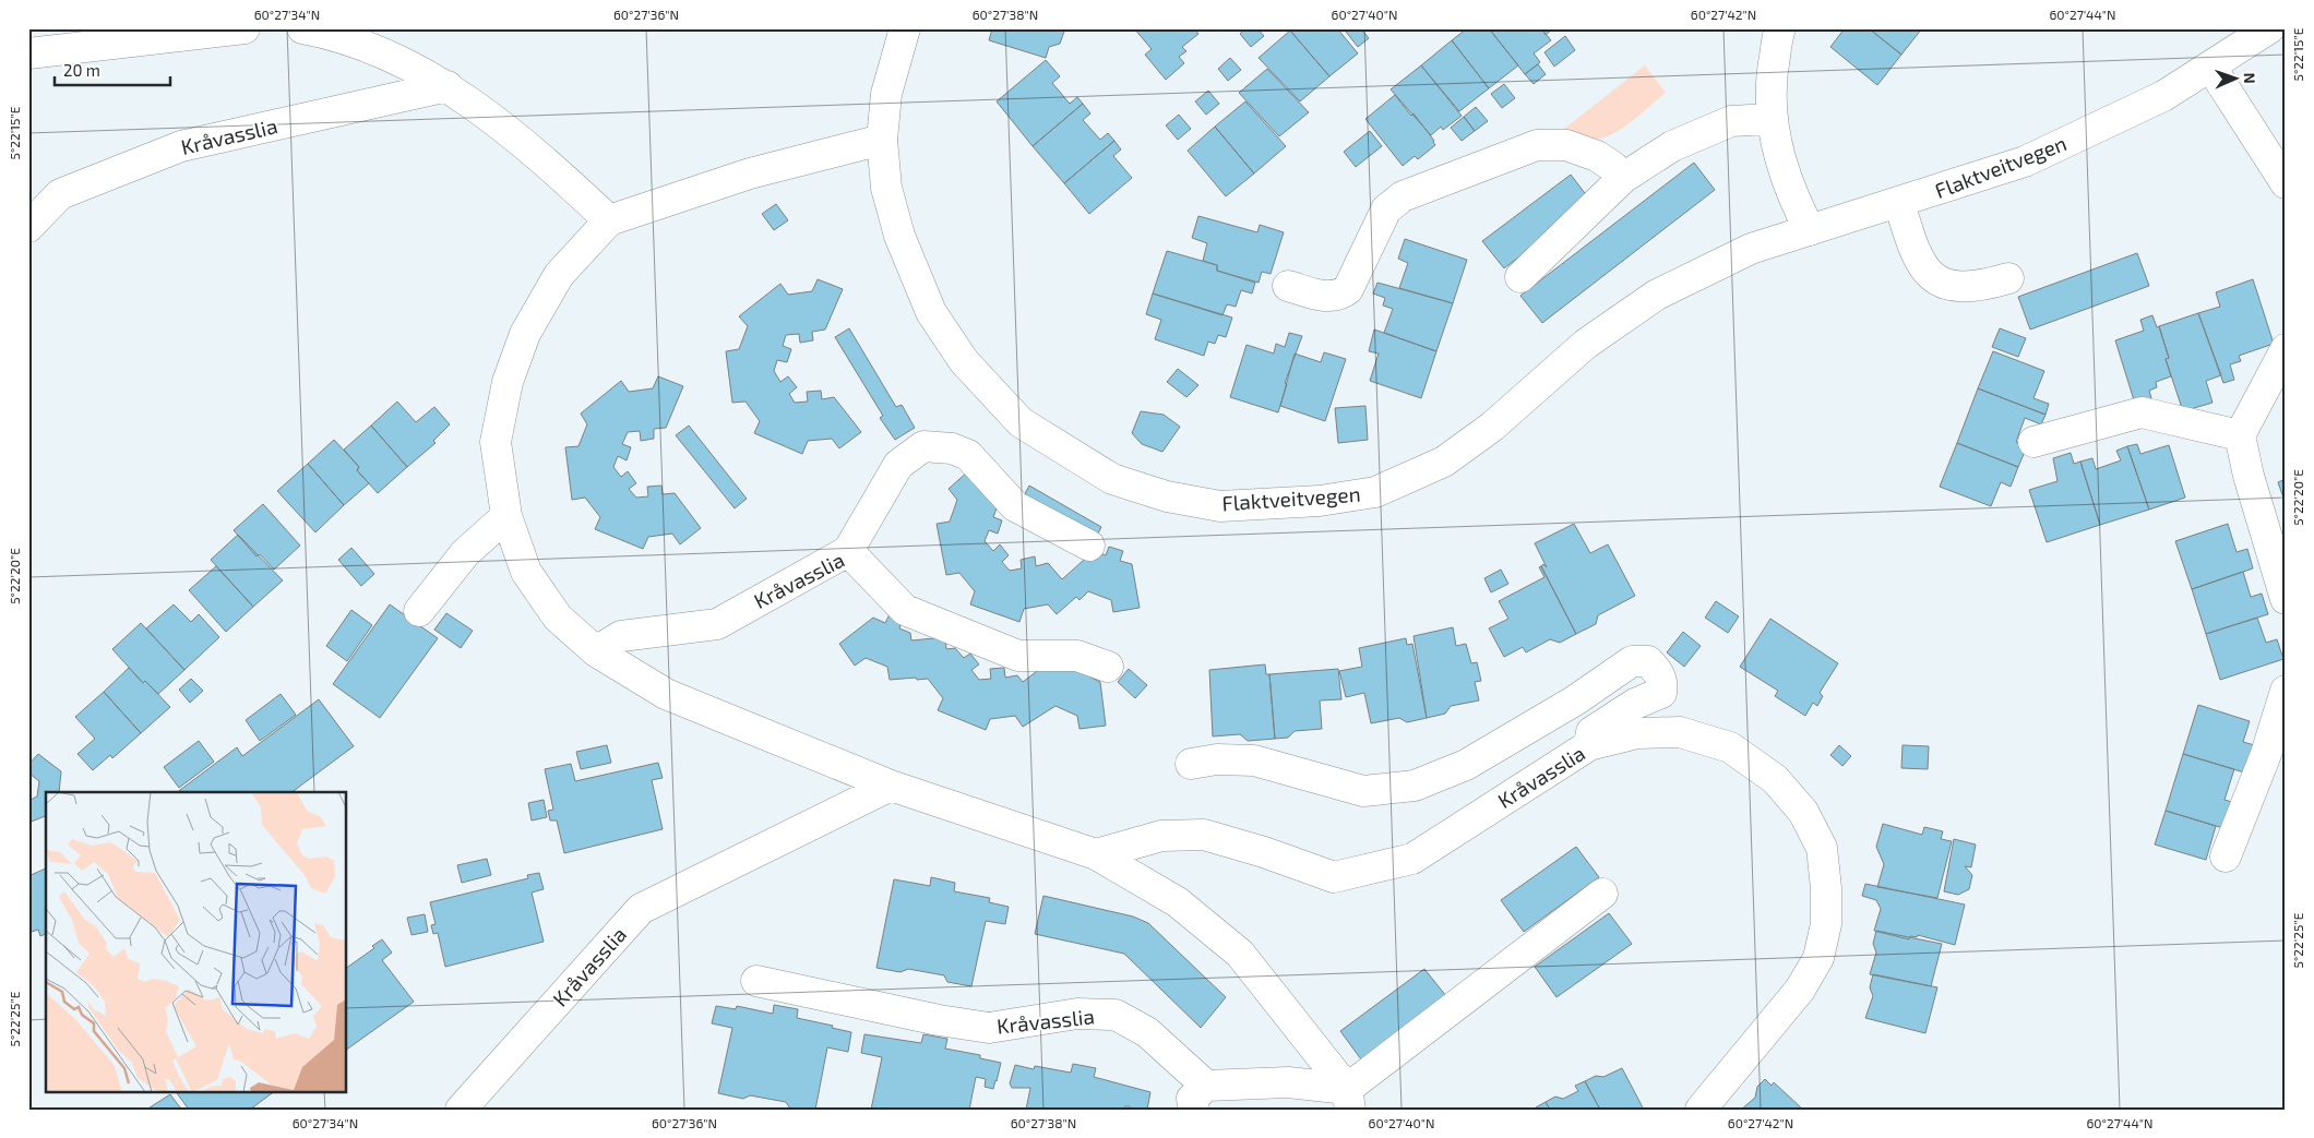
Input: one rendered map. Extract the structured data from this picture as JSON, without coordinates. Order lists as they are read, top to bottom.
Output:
{
  "streets": {
    "street": ["Kråvasslia", "Flaktveitvegen"]
  },
  "scale_bar": "20 m",
  "north": "right",
  "coordinates": [
    "60°27'34\"N",
    "60°27'36\"N",
    "60°27'38\"N",
    "60°27'40\"N",
    "60°27'42\"N",
    "60°27'44\"N",
    "5°22'15\"E",
    "5°22'20\"E",
    "5°22'25\"E"
  ]
}
